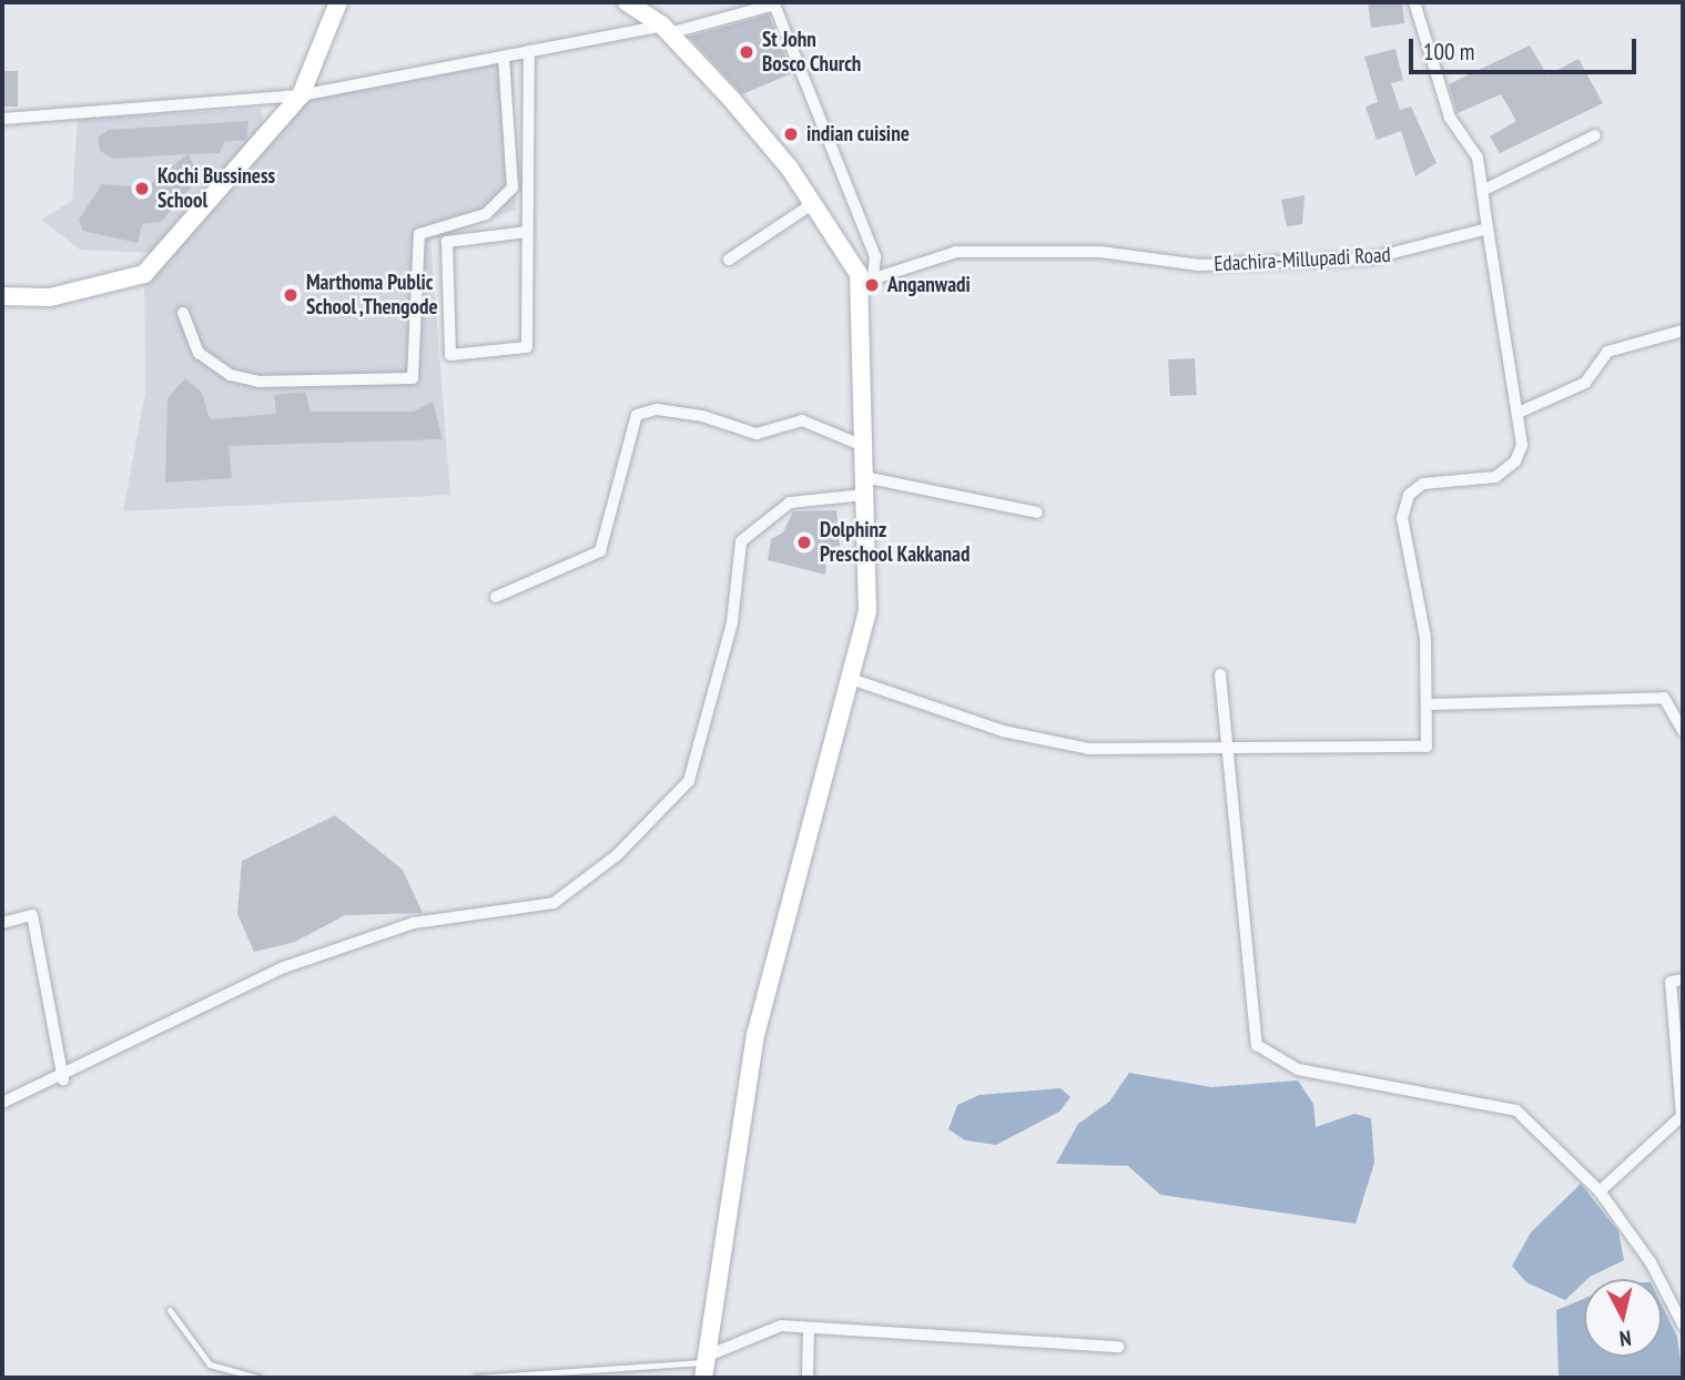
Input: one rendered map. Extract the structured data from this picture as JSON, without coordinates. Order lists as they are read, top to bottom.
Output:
{
  "streets": {
    "street": ["Edachira-Millupadi Road"]
  },
  "places": [
    "St John Bosco Church",
    "indian cuisine",
    "Kochi Bussiness School",
    "Anganwadi",
    "Marthoma Public School ,Thengode",
    "Dolphinz Preschool Kakkanad"
  ],
  "scale_bar": "100 m",
  "north": "bottom"
}
